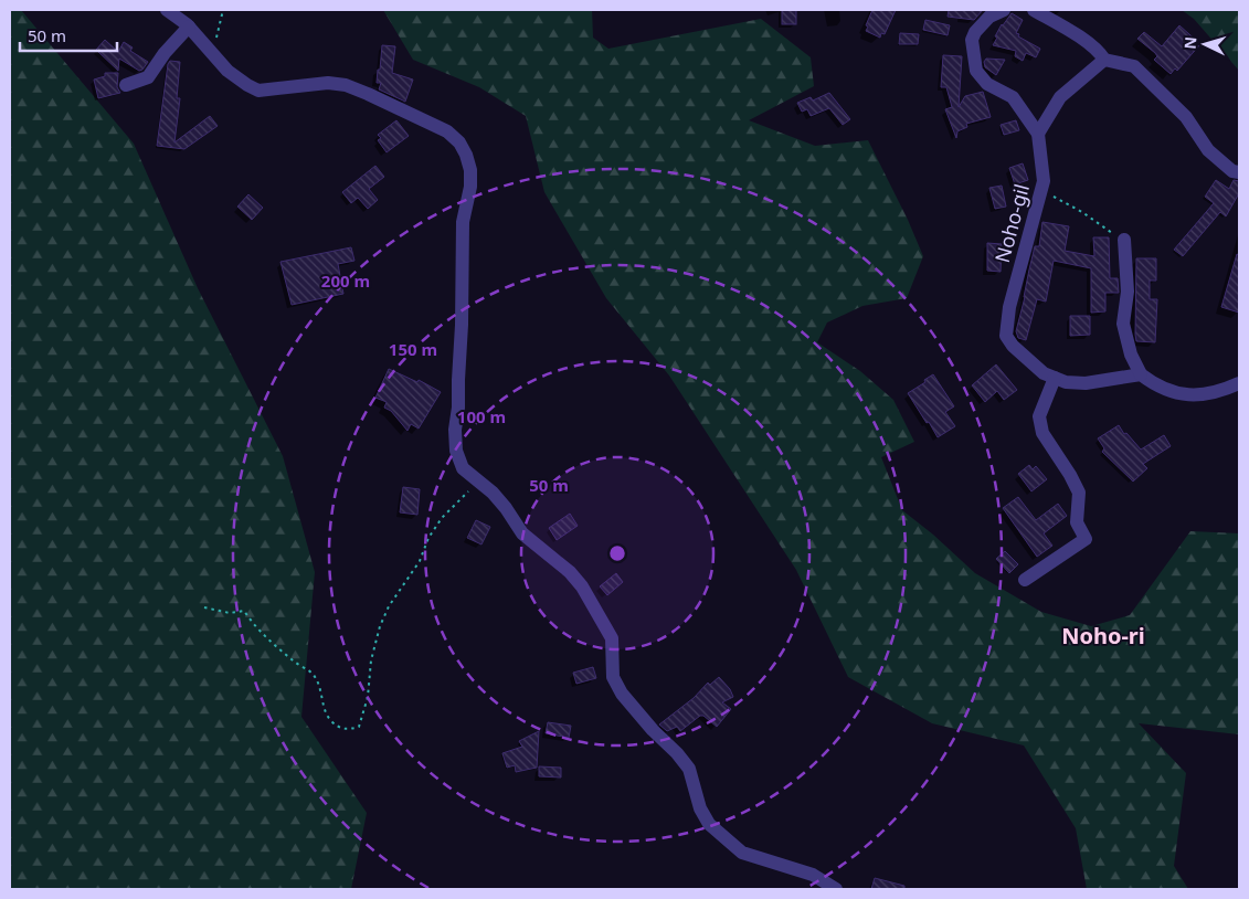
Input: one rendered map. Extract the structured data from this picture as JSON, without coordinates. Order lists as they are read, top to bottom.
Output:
{
  "streets": {
    "street": ["Noho-gil"]
  },
  "districts": ["Noho-ri"],
  "scale_bar": "50 m",
  "north": "left",
  "rings": [
    "200 m",
    "150 m",
    "100 m",
    "50 m"
  ]
}
